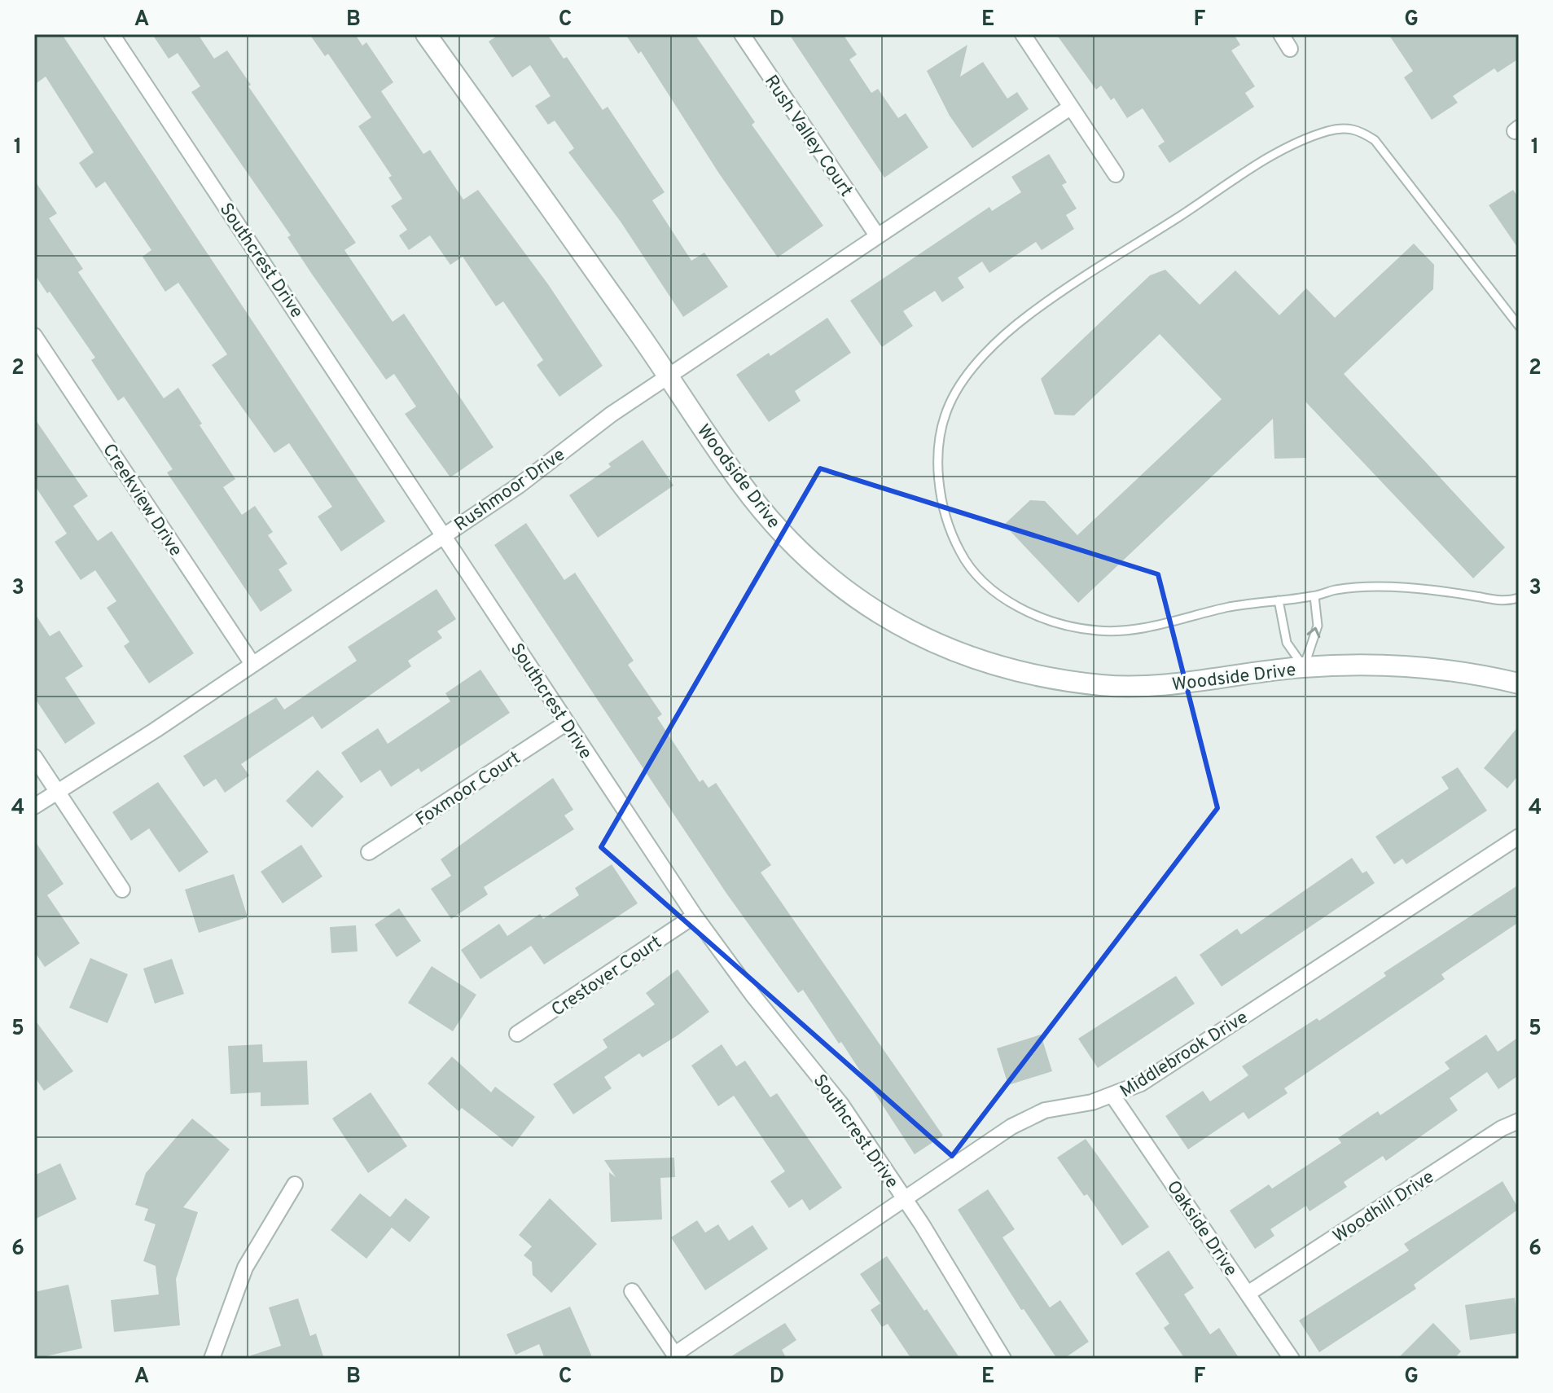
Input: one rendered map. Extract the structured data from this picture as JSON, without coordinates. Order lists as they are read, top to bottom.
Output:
{
  "streets": {
    "street": [
      "Rush Valley Court",
      "Southcrest Drive",
      "Woodside Drive",
      "Rushmoor Drive",
      "Creekview Drive",
      "Foxmoor Court",
      "Crestover Court",
      "Middlebrook Drive",
      "Woodhill Drive",
      "Oakside Drive"
    ]
  },
  "crossings": [
    ["Rush Valley Court", "Rushmoor Drive"],
    ["Southcrest Drive", "Rushmoor Drive"],
    ["Southcrest Drive", "Foxmoor Court"],
    ["Southcrest Drive", "Crestover Court"],
    ["Southcrest Drive", "Middlebrook Drive"],
    ["Woodside Drive", "Rushmoor Drive"],
    ["Rushmoor Drive", "Creekview Drive"],
    ["Middlebrook Drive", "Oakside Drive"],
    ["Woodhill Drive", "Oakside Drive"]
  ],
  "grid": {
    "columns": [
      "A",
      "B",
      "C",
      "D",
      "E",
      "F",
      "G"
    ],
    "rows": [
      "1",
      "2",
      "3",
      "4",
      "5",
      "6"
    ]
  }
}
